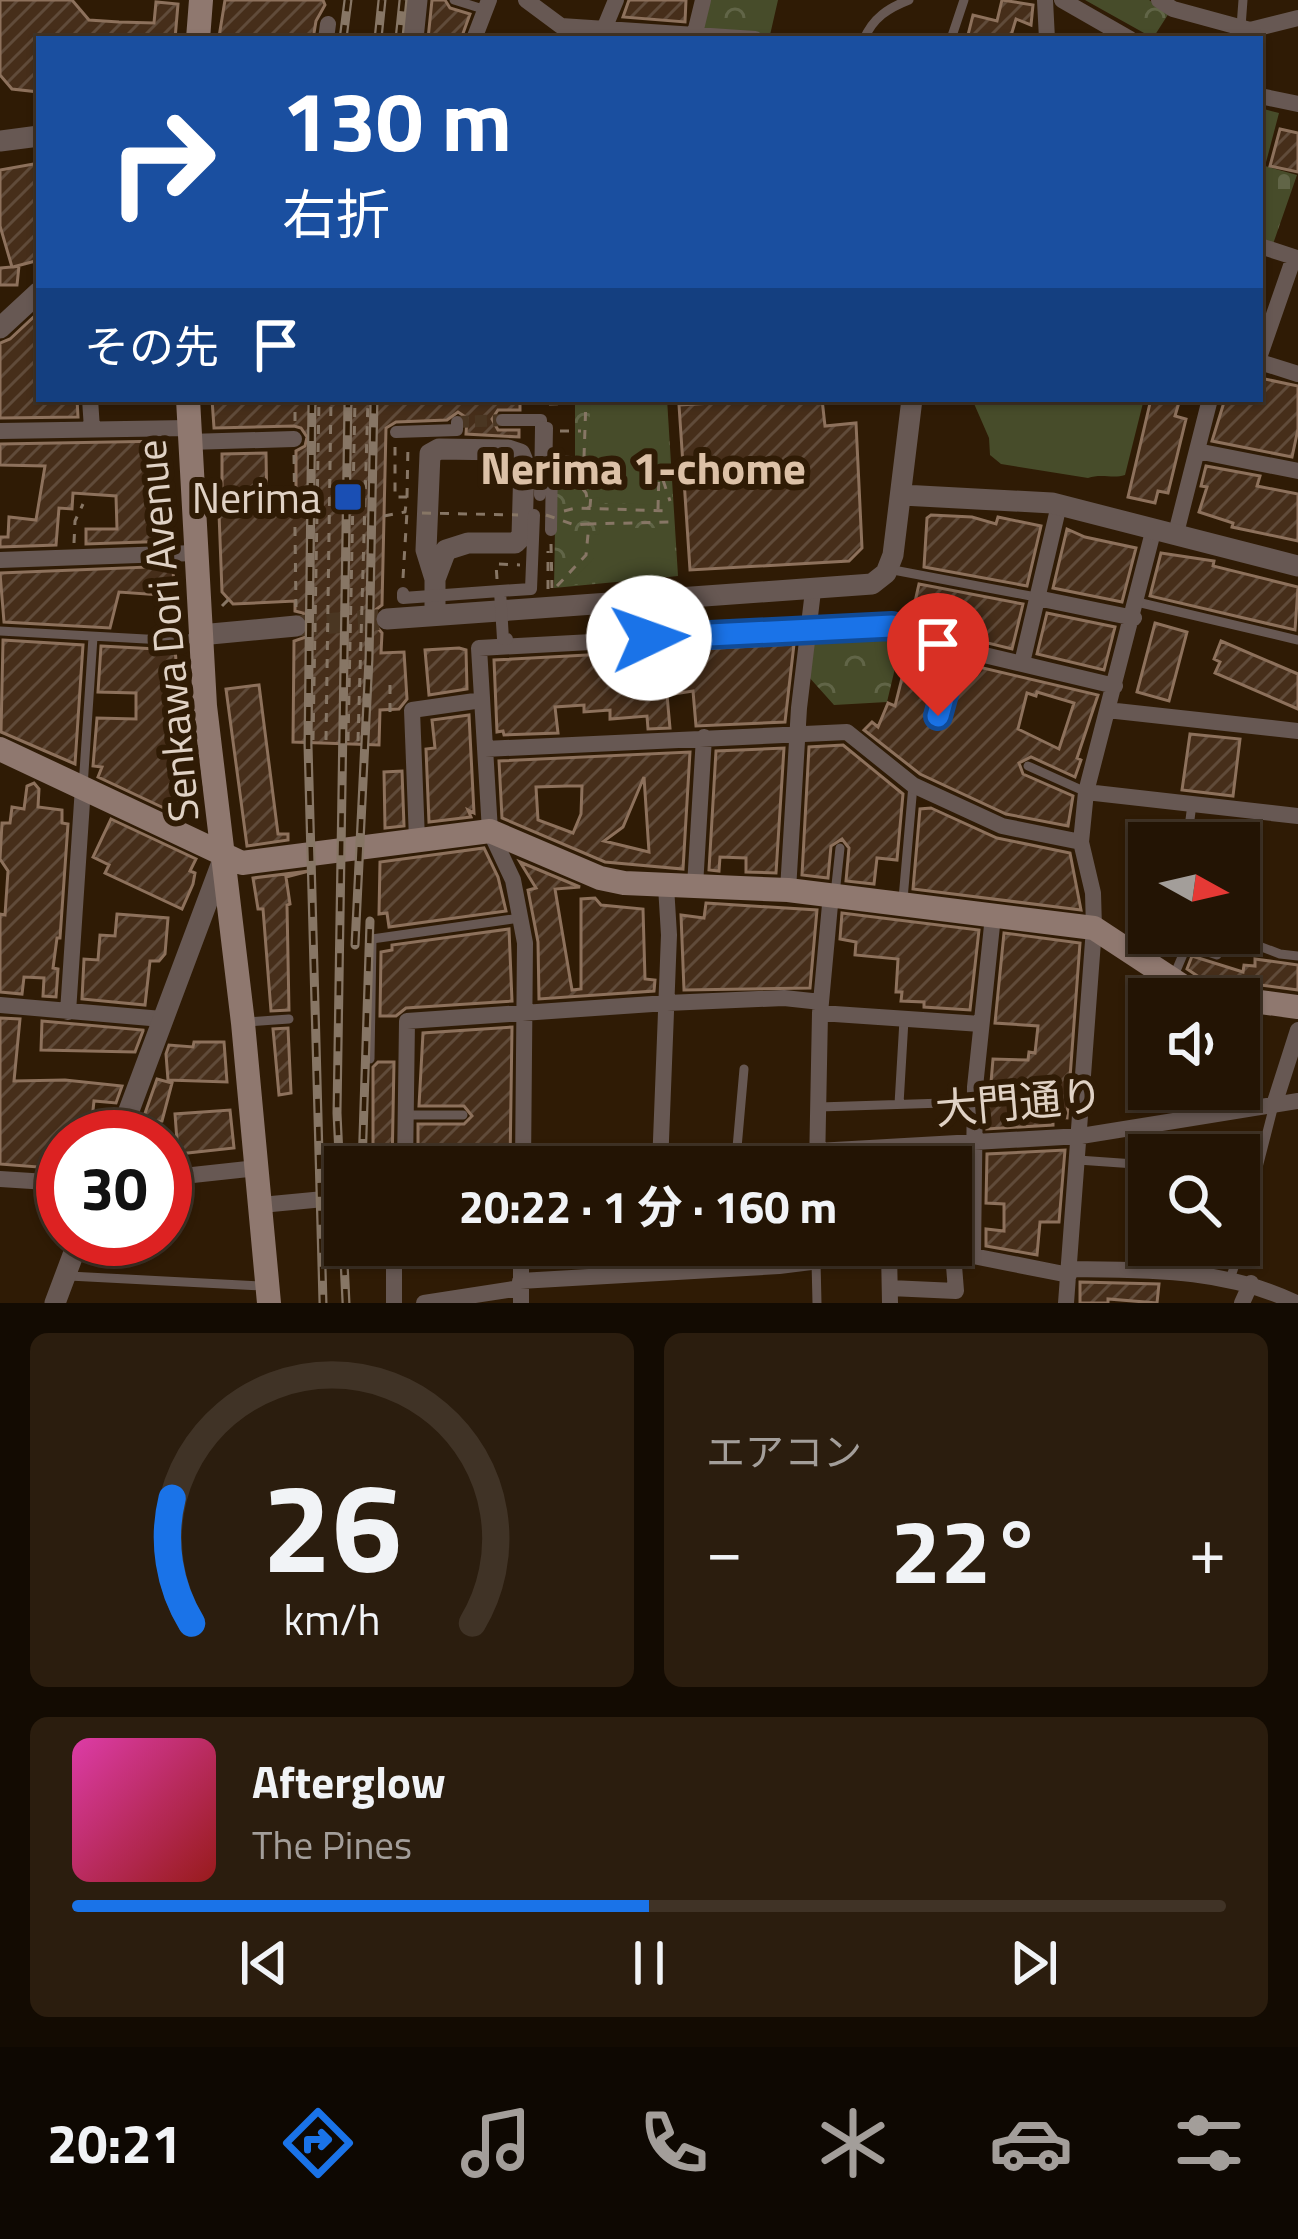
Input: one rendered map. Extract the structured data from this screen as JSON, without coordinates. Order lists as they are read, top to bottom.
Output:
{
  "streets": {
    "main road": ["Senkawa Dori Avenue"],
    "street": ["大門通り"]
  },
  "districts": ["Nerima 1-chome"],
  "places": {
    "transit": ["Nerima"]
  },
  "north": "right",
  "page": {
    "turn": ["130 m", "右折"],
    "then": "その先",
    "limit": "30",
    "trip": "20:22 · 1 分 · 160 m",
    "tile": "エアコン",
    "heat": ["−", "22°", "+"],
    "song": ["Afterglow", "The Pines"],
    "tabs": "20:21",
    "gauge": ["26", "km/h"]
  }
}
